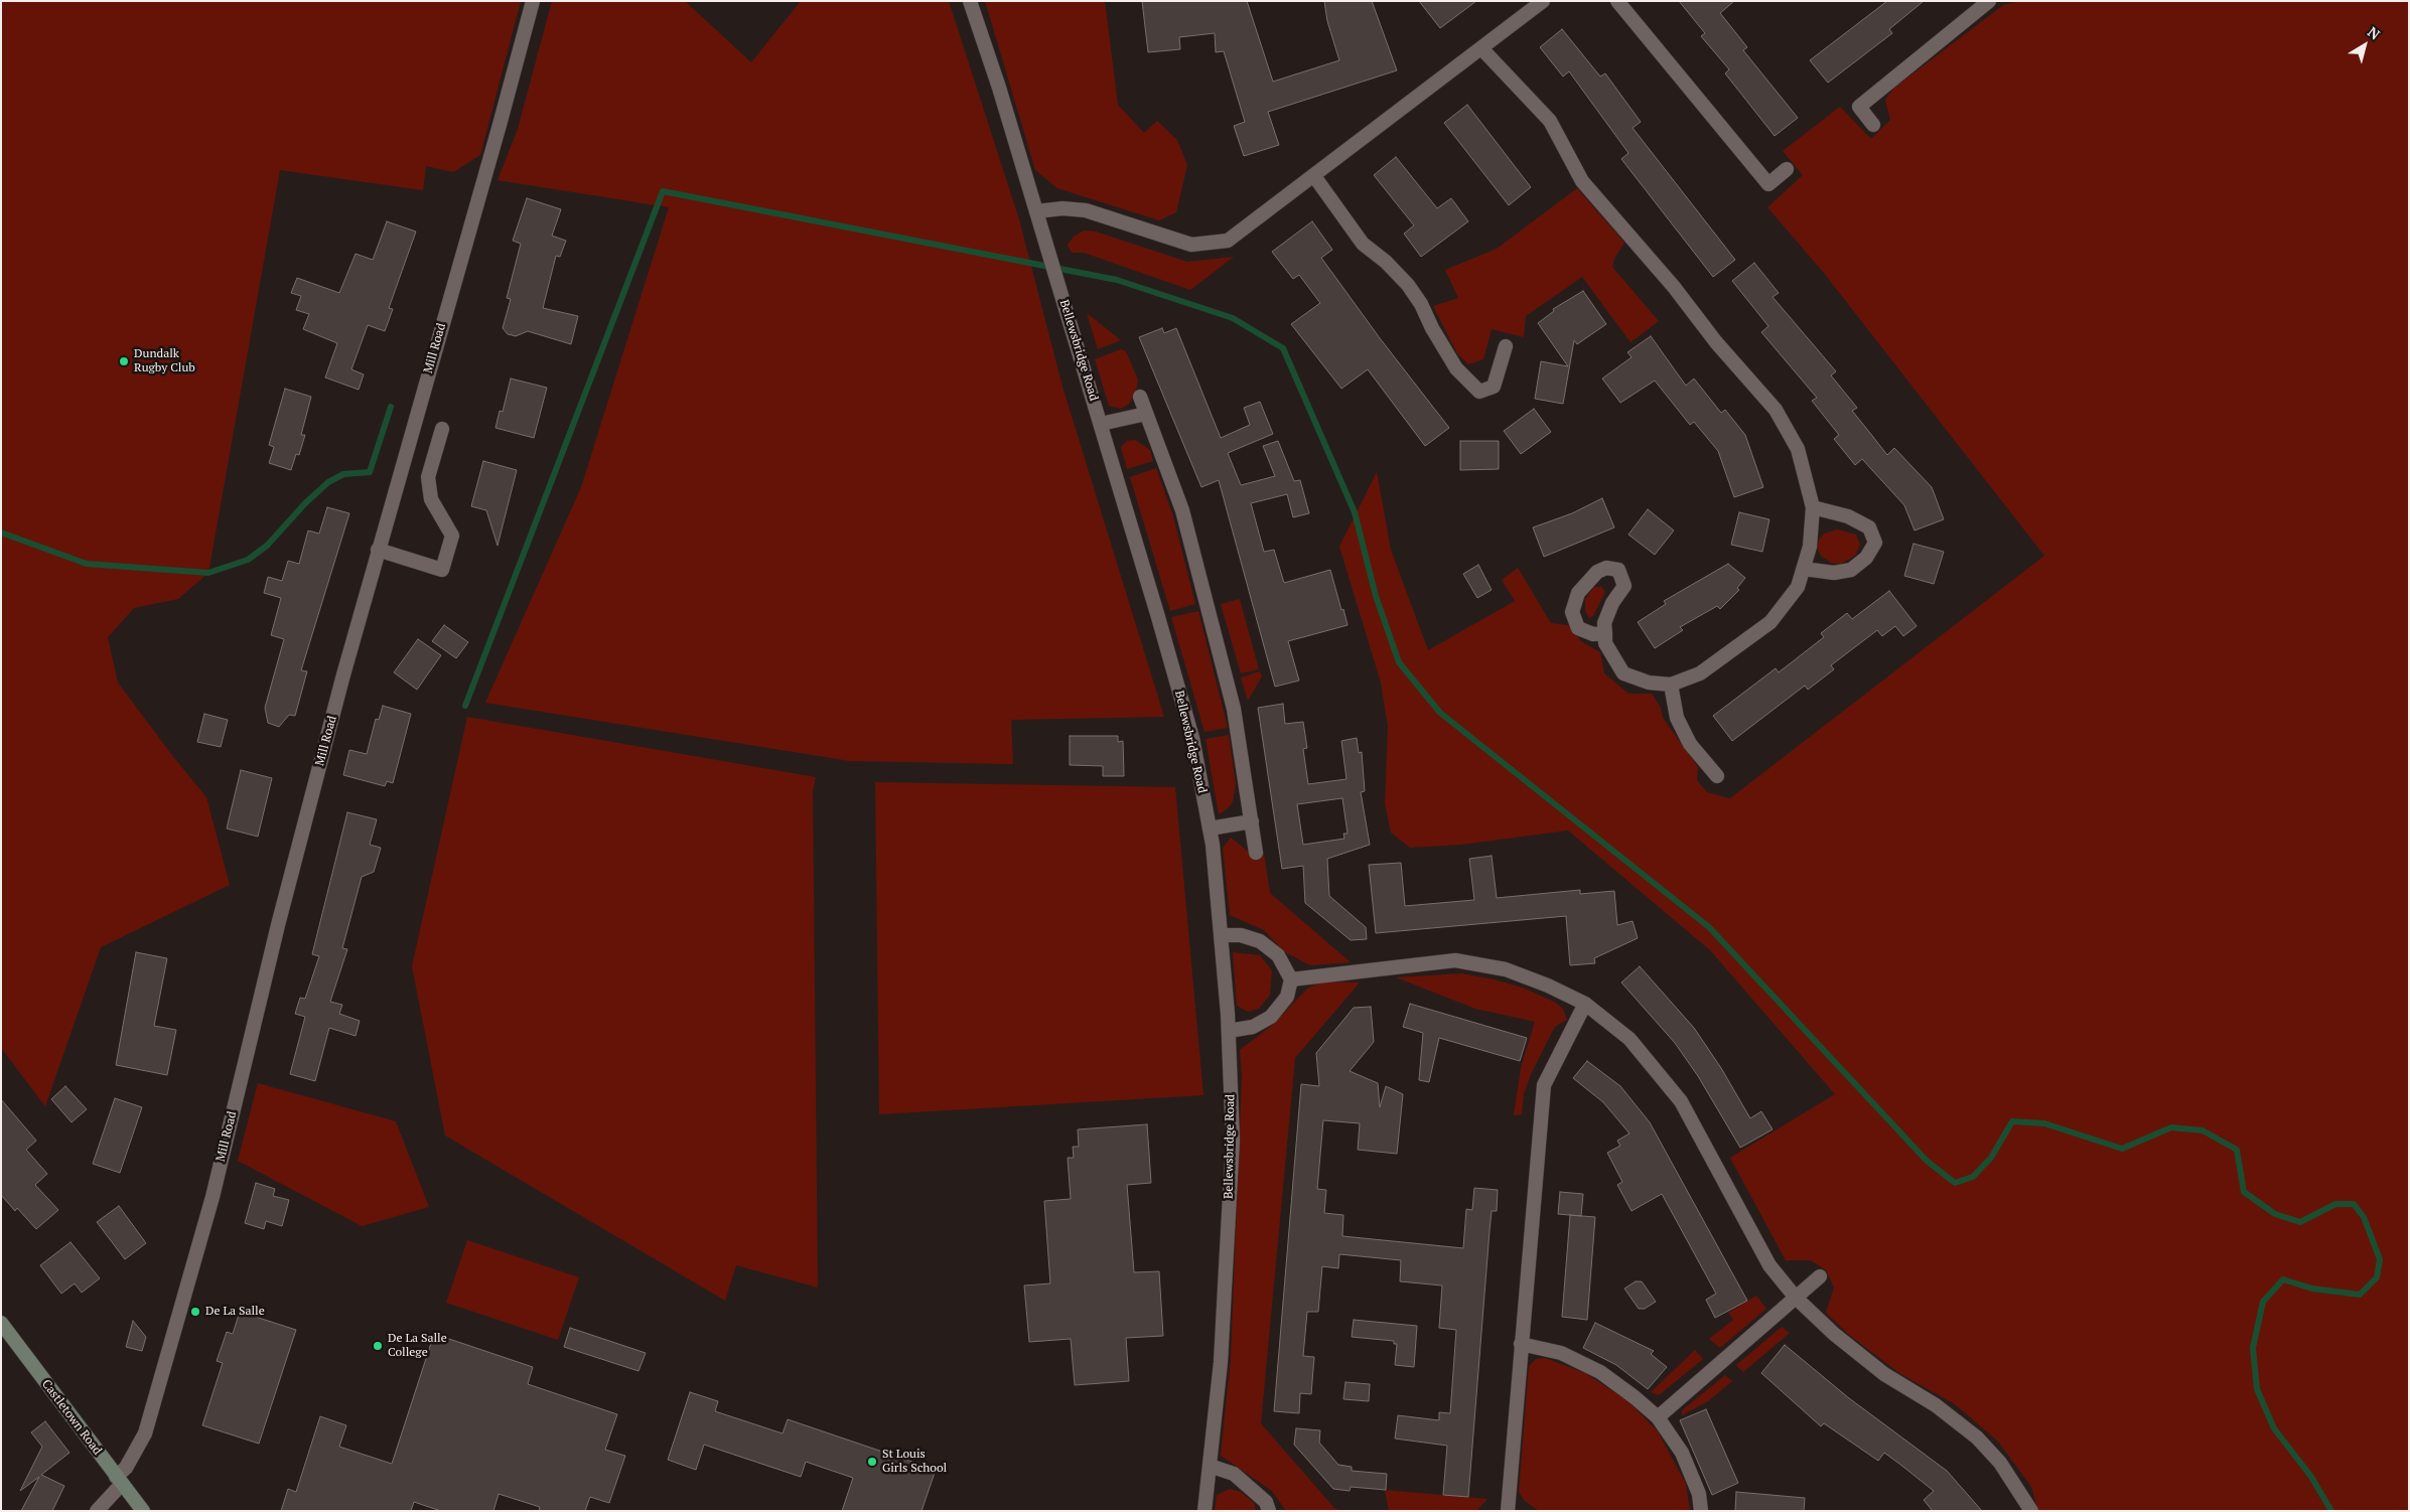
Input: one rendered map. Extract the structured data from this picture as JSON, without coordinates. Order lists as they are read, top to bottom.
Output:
{
  "streets": {
    "main road": ["Castletown Road"],
    "street": ["Mill Road", "Bellewsbridge Road"]
  },
  "crossings": [
    ["Mill Road", "Castletown Road"]
  ],
  "places": [
    "Dundalk Rugby Club",
    "De La Salle",
    "De La Salle College",
    "St Louis Girls School"
  ],
  "north": "top right"
}
